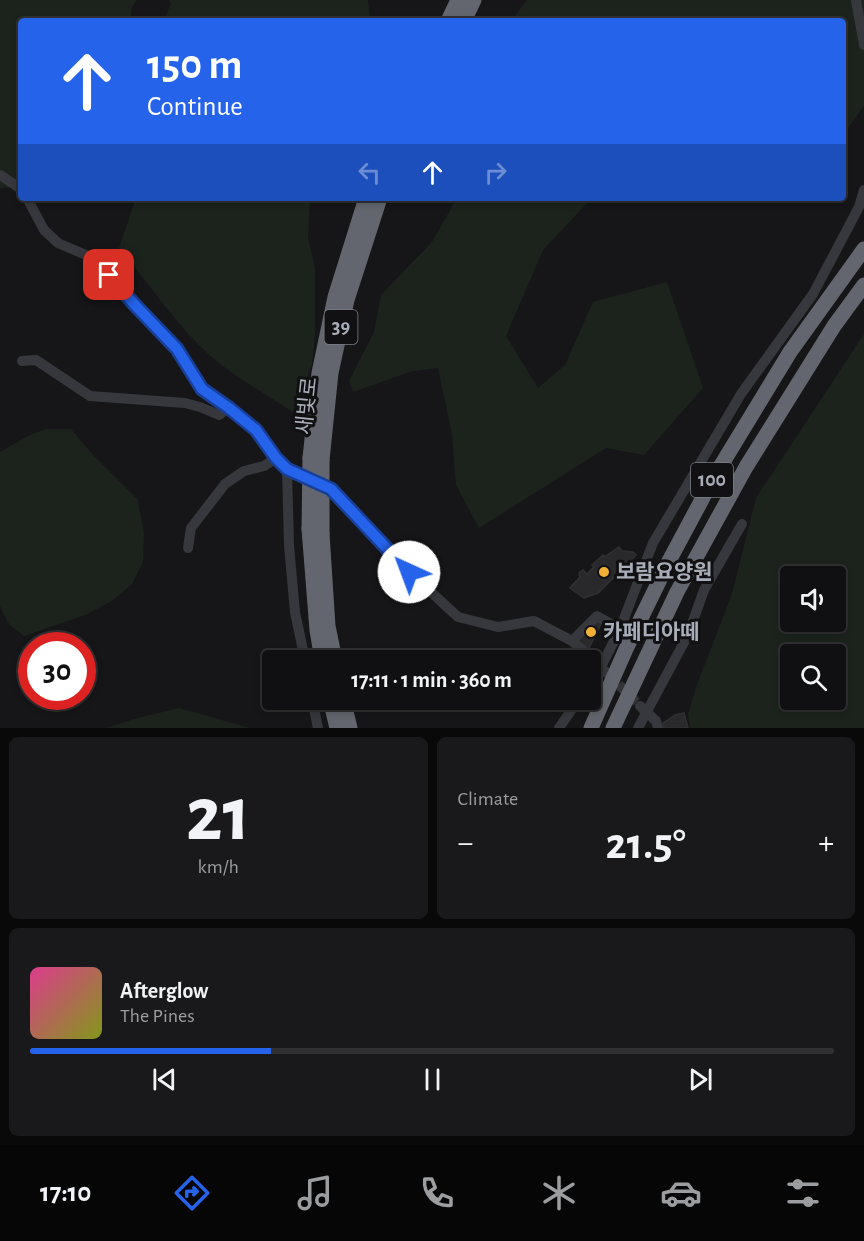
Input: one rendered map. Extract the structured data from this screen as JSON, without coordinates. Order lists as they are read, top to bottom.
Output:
{
  "streets": {
    "highway": ["39", "새빛로", "100"]
  },
  "places": ["보람요양원", "카페디아떼"],
  "page": {
    "turn": ["150 m", "Continue"],
    "limit": "30",
    "trip": "17:11 · 1 min · 360 m",
    "tile": [
      ["21", "km/h"],
      "Climate"
    ],
    "heat": ["−", "21.5°", "+"],
    "song": ["Afterglow", "The Pines"],
    "tabs": "17:10"
  }
}
